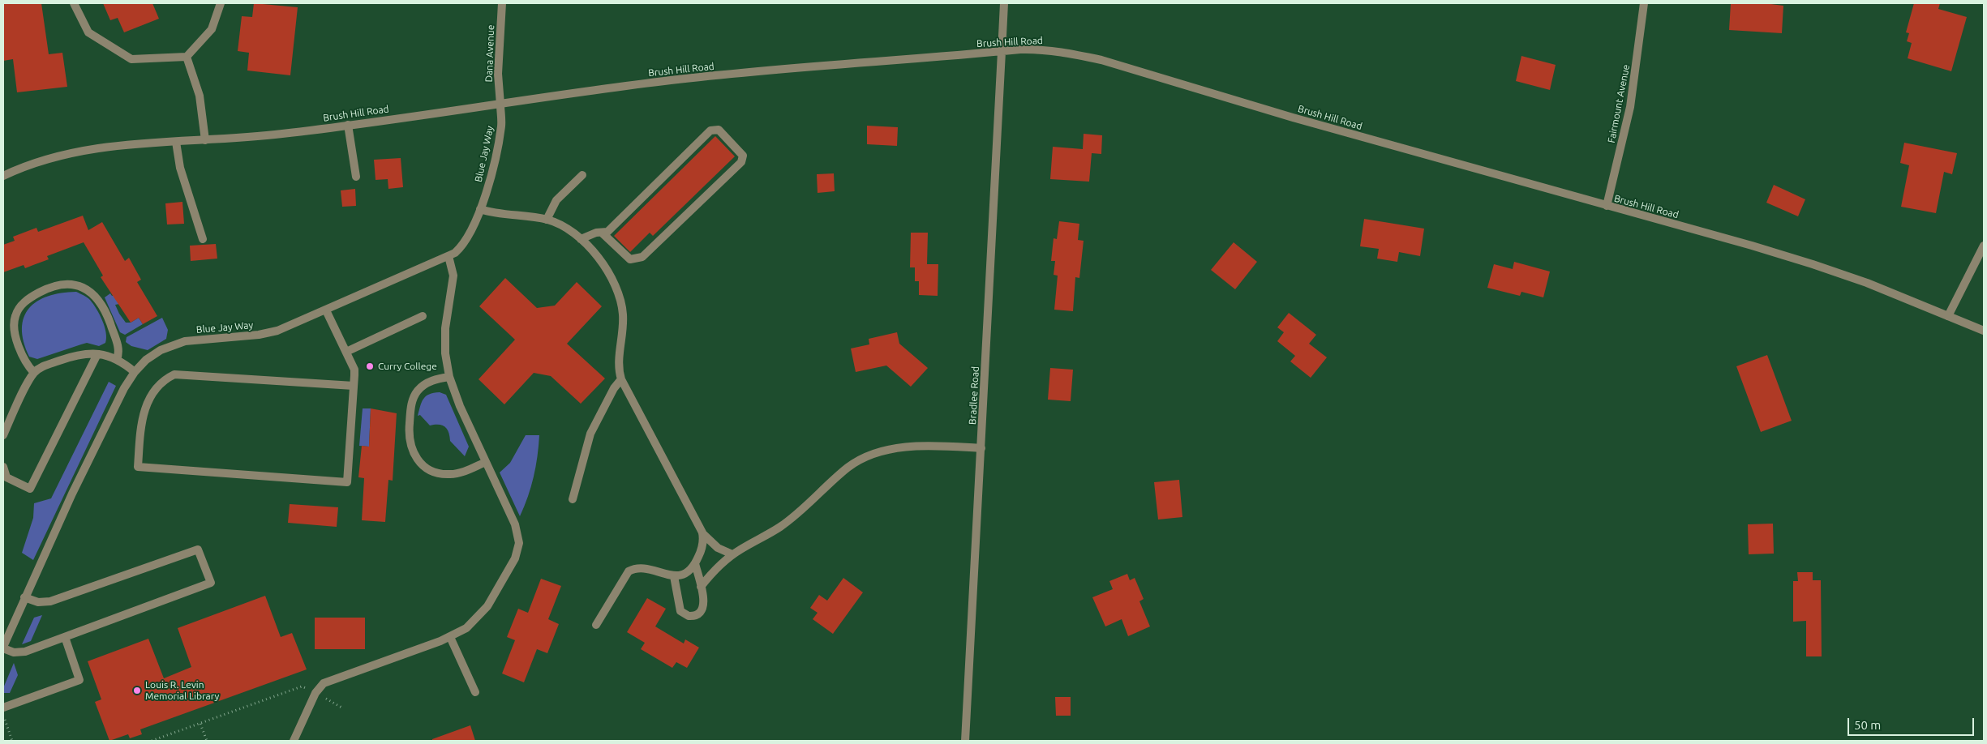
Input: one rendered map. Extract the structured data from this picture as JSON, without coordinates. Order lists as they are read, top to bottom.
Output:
{
  "streets": {
    "street": [
      "Brush Hill Road",
      "Dana Avenue",
      "Fairmount Avenue",
      "Blue Jay Way",
      "Bradlee Road"
    ]
  },
  "crossings": [
    ["Brush Hill Road", "Dana Avenue"],
    ["Brush Hill Road", "Fairmount Avenue"],
    ["Brush Hill Road", "Blue Jay Way"],
    ["Brush Hill Road", "Bradlee Road"],
    ["Dana Avenue", "Blue Jay Way"]
  ],
  "places": ["Curry College", "Louis R. Levin Memorial Library"],
  "scale_bar": "50 m"
}
